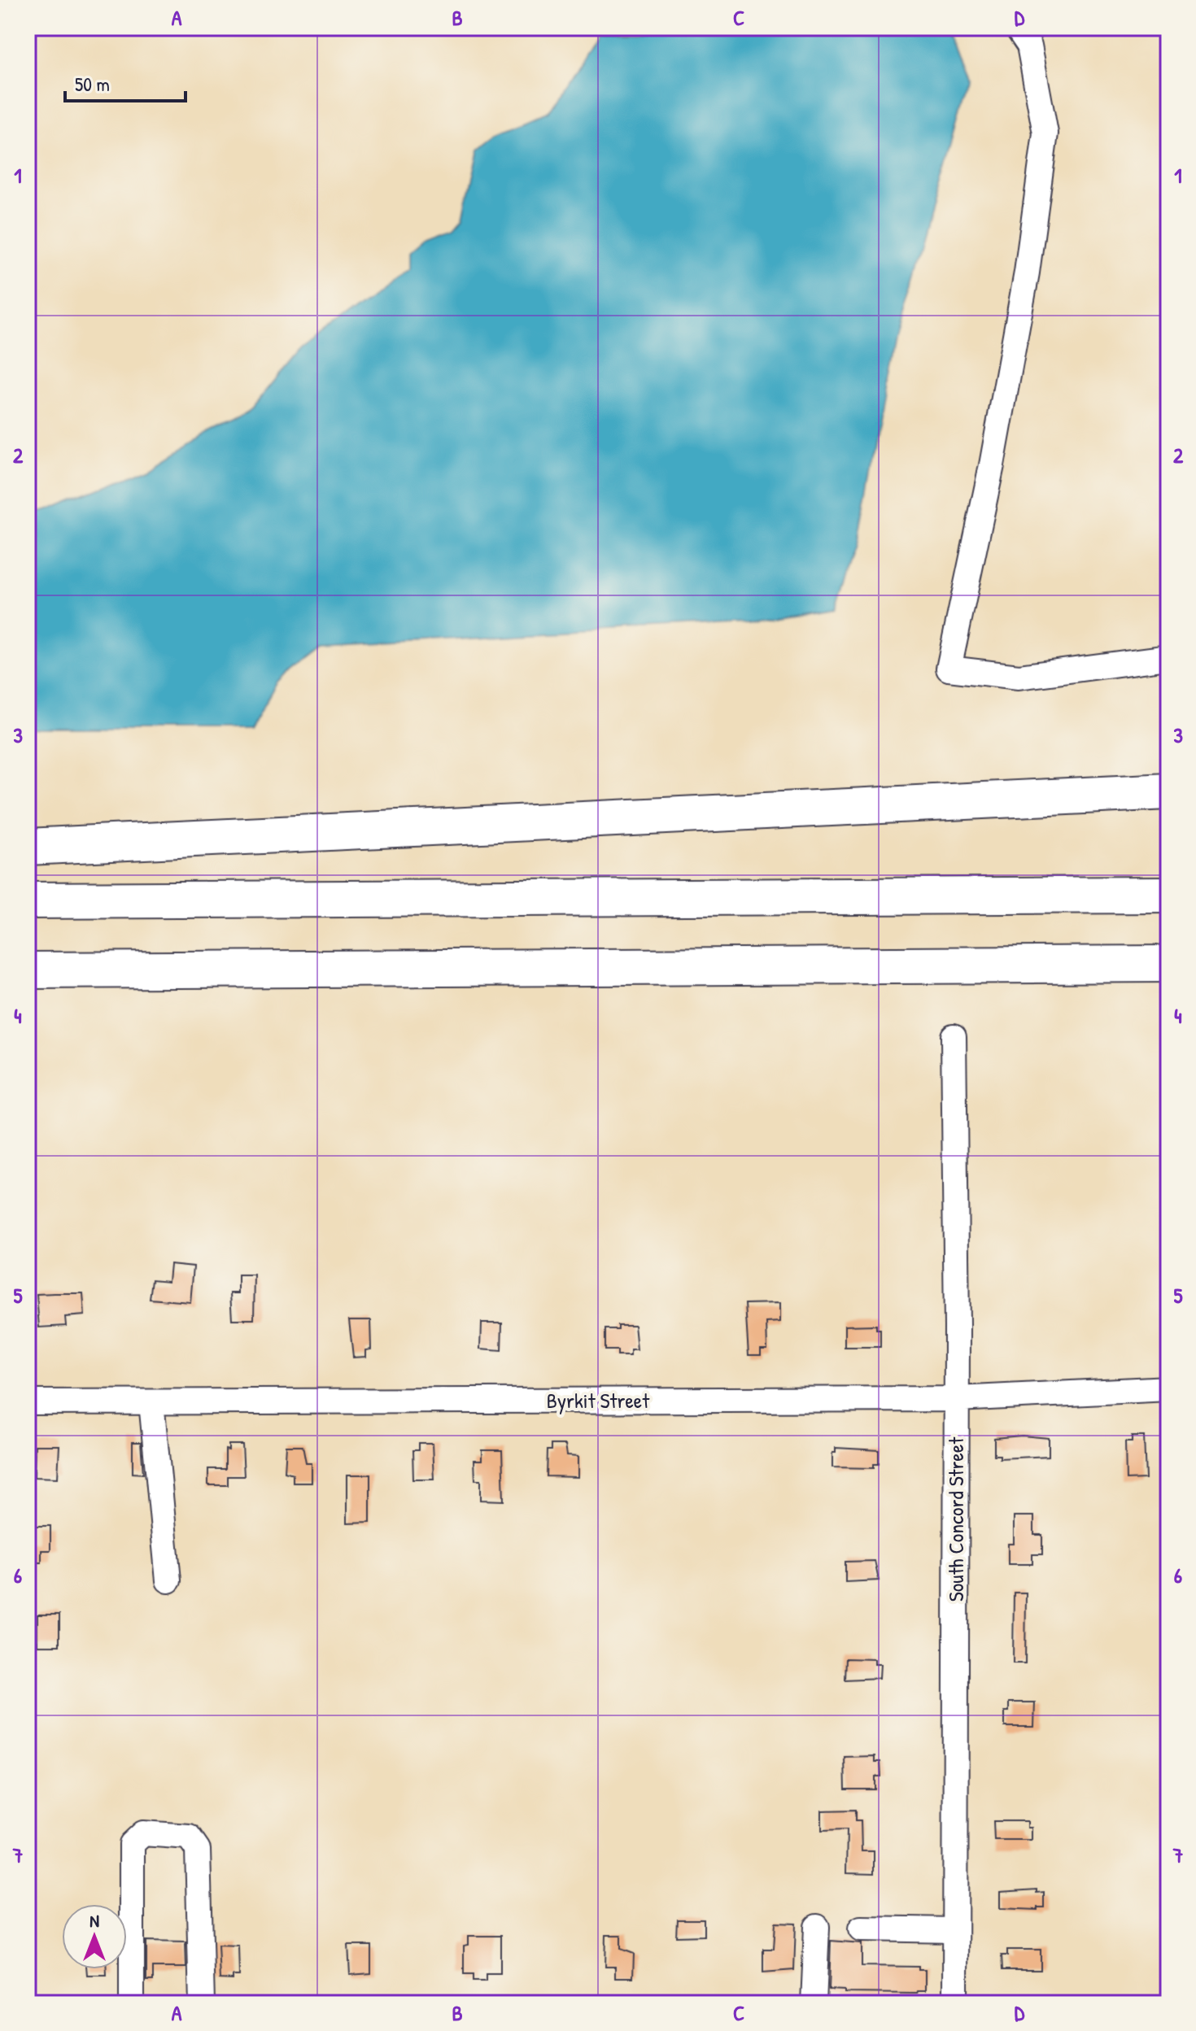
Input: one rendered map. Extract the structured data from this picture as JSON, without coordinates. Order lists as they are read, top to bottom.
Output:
{
  "streets": {
    "street": ["Byrkit Street", "South Concord Street"]
  },
  "crossings": [
    ["Byrkit Street", "South Concord Street"]
  ],
  "scale_bar": "50 m",
  "north": "top",
  "grid": {
    "columns": [
      "A",
      "B",
      "C",
      "D"
    ],
    "rows": [
      "1",
      "2",
      "3",
      "4",
      "5",
      "6",
      "7"
    ]
  }
}
